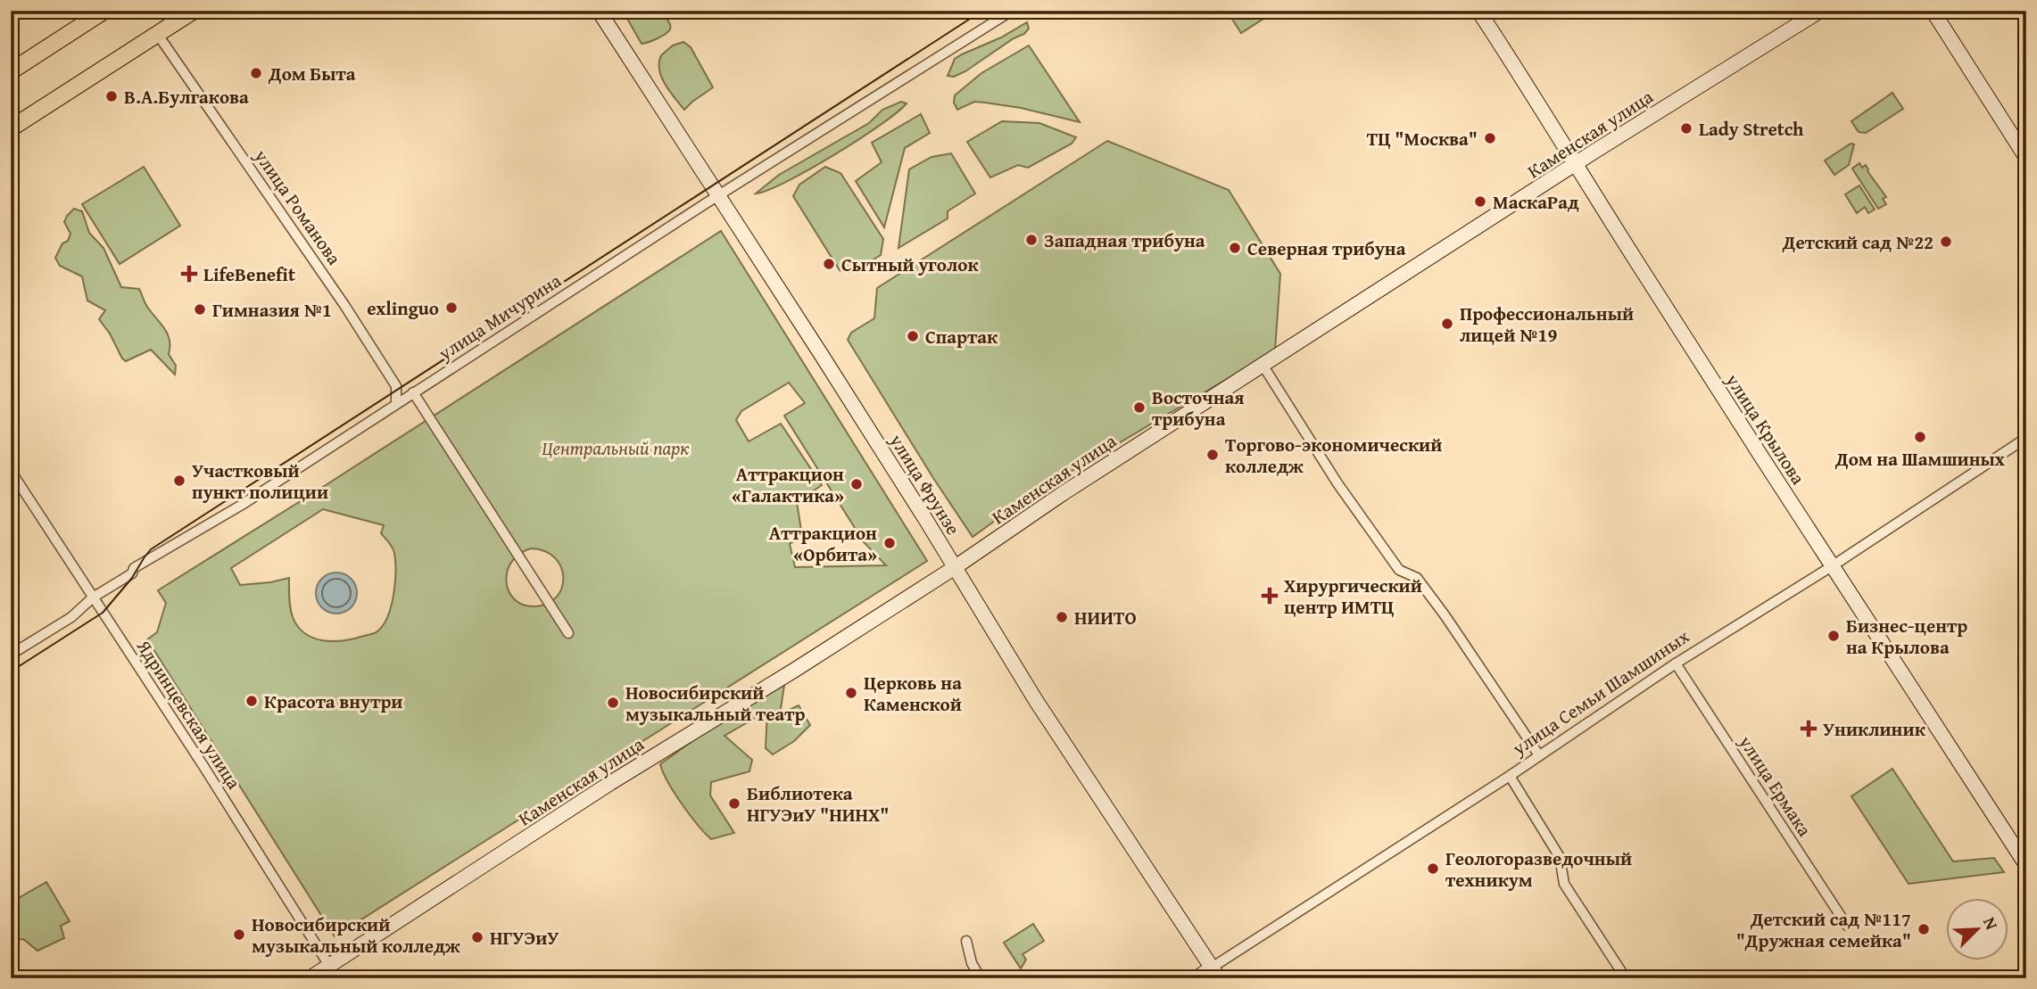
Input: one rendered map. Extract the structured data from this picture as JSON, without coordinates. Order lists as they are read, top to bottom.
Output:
{
  "streets": {
    "street": [
      "Каменская улица",
      "улица Романова",
      "улица Мичурина",
      "улица Крылова",
      "улица Фрунзе",
      "улица Семьи Шамшиных",
      "Ядринцевская улица",
      "улица Ермака"
    ]
  },
  "crossings": [
    ["Каменская улица", "улица Крылова"],
    ["Каменская улица", "улица Фрунзе"],
    ["Каменская улица", "Ядринцевская улица"],
    ["улица Романова", "улица Мичурина"],
    ["улица Мичурина", "улица Фрунзе"],
    ["улица Мичурина", "Ядринцевская улица"],
    ["улица Крылова", "улица Семьи Шамшиных"],
    ["улица Фрунзе", "улица Семьи Шамшиных"],
    ["улица Семьи Шамшиных", "улица Ермака"]
  ],
  "parks": ["Центральный парк"],
  "places": {
    "other": [
      "Дом Быта",
      "В.А.Булгакова",
      "Lady Stretch",
      "ТЦ \"Москва\"",
      "МаскаРад",
      "Западная трибуна",
      "Детский сад №22",
      "Северная трибуна",
      "Сытный уголок",
      "exlinguo",
      "Гимназия №1",
      "Профессиональный лицей №19",
      "Спартак",
      "Восточная трибуна",
      "Дом на Шамшиных",
      "Торгово-экономический колледж",
      "Участковый пункт полиции",
      "Аттракцион «Галактика»",
      "Аттракцион «Орбита»",
      "НИИТО",
      "Бизнес-центр на Крылова",
      "Церковь на Каменской",
      "Красота внутри",
      "Новосибирский музыкальный театр",
      "Библиотека НГУЭиУ \"НИНХ\"",
      "Геологоразведочный техникум",
      "Детский сад №117 \"Дружная семейка\"",
      "Новосибирский музыкальный колледж",
      "НГУЭиУ"
    ],
    "health": ["LifeBenefit", "Хирургический центр ИМТЦ", "Униклиник"]
  },
  "north": "top right"
}
